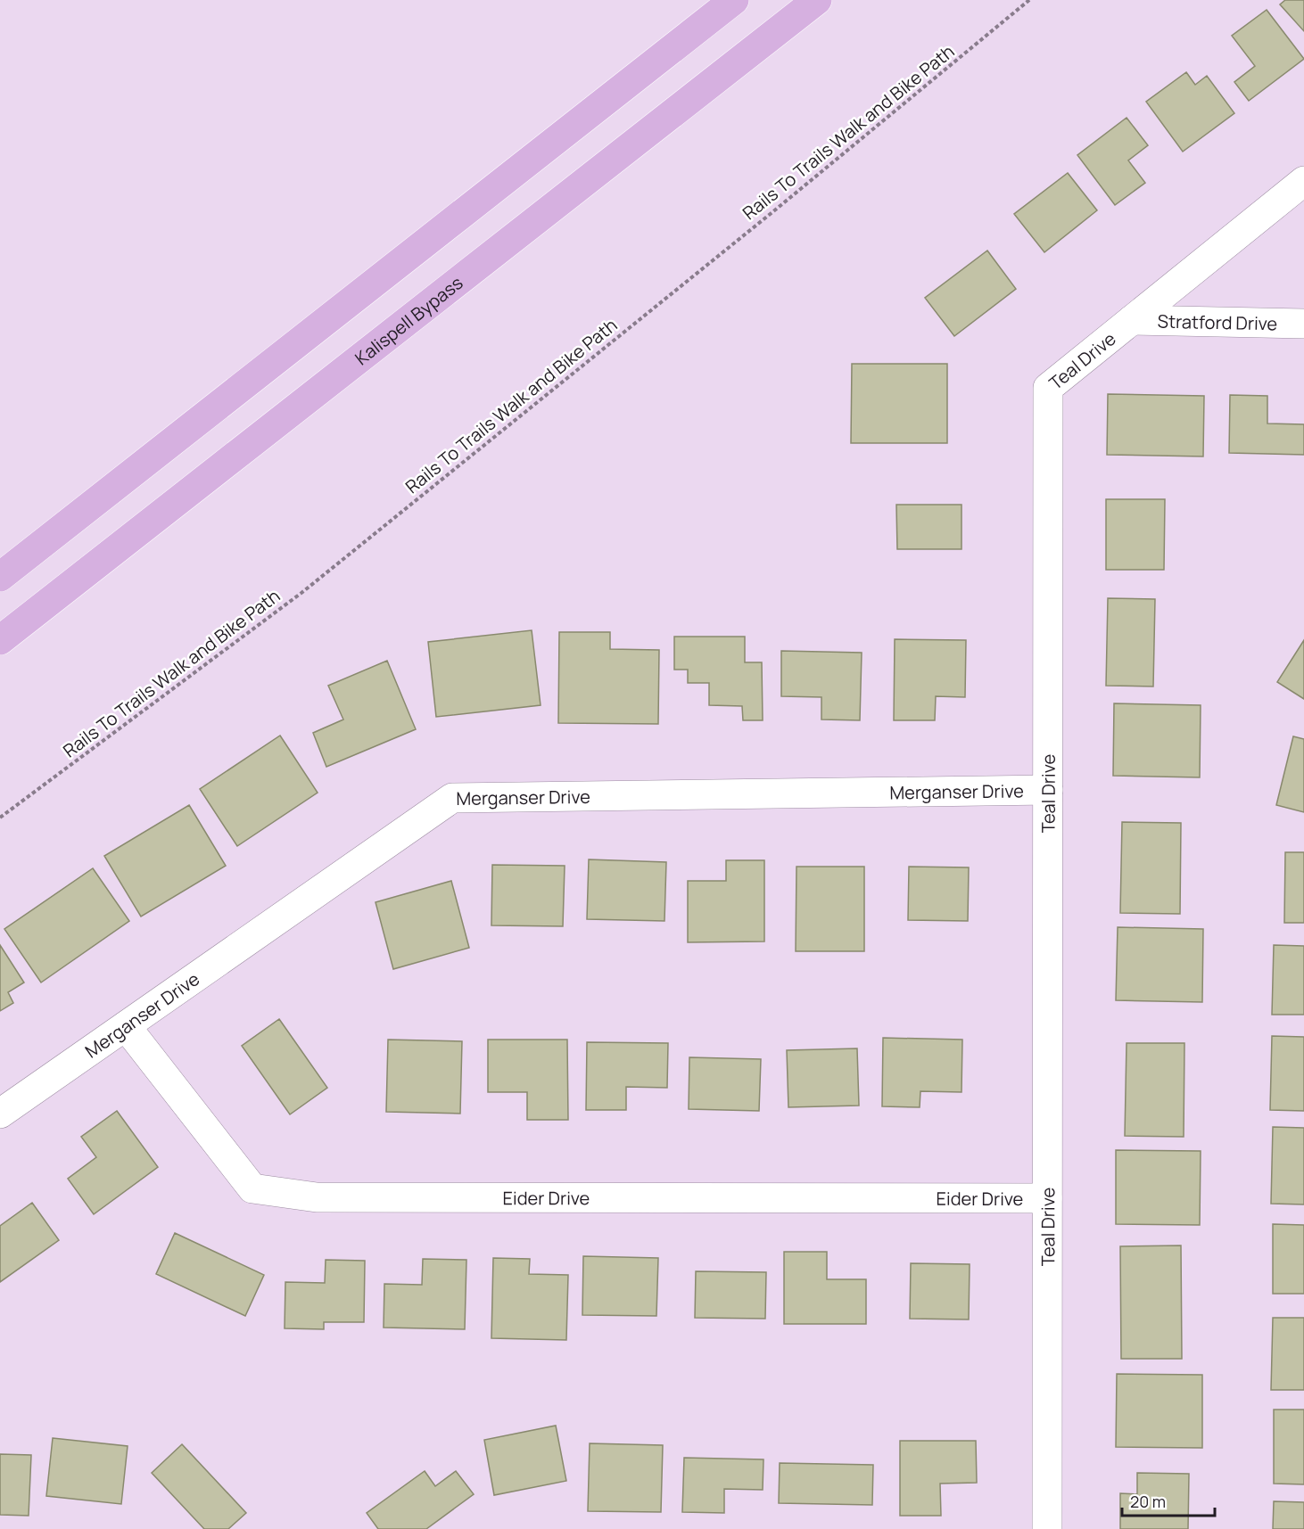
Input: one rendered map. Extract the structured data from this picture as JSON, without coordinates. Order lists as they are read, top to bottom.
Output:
{
  "streets": {
    "highway": ["Kalispell Bypass"],
    "street": [
      "Stratford Drive",
      "Teal Drive",
      "Merganser Drive",
      "Eider Drive"
    ],
    "path": ["Rails To Trails Walk and Bike Path"]
  },
  "crossings": [
    ["Stratford Drive", "Teal Drive"],
    ["Teal Drive", "Merganser Drive"],
    ["Teal Drive", "Eider Drive"],
    ["Merganser Drive", "Eider Drive"]
  ],
  "scale_bar": "20 m"
}
